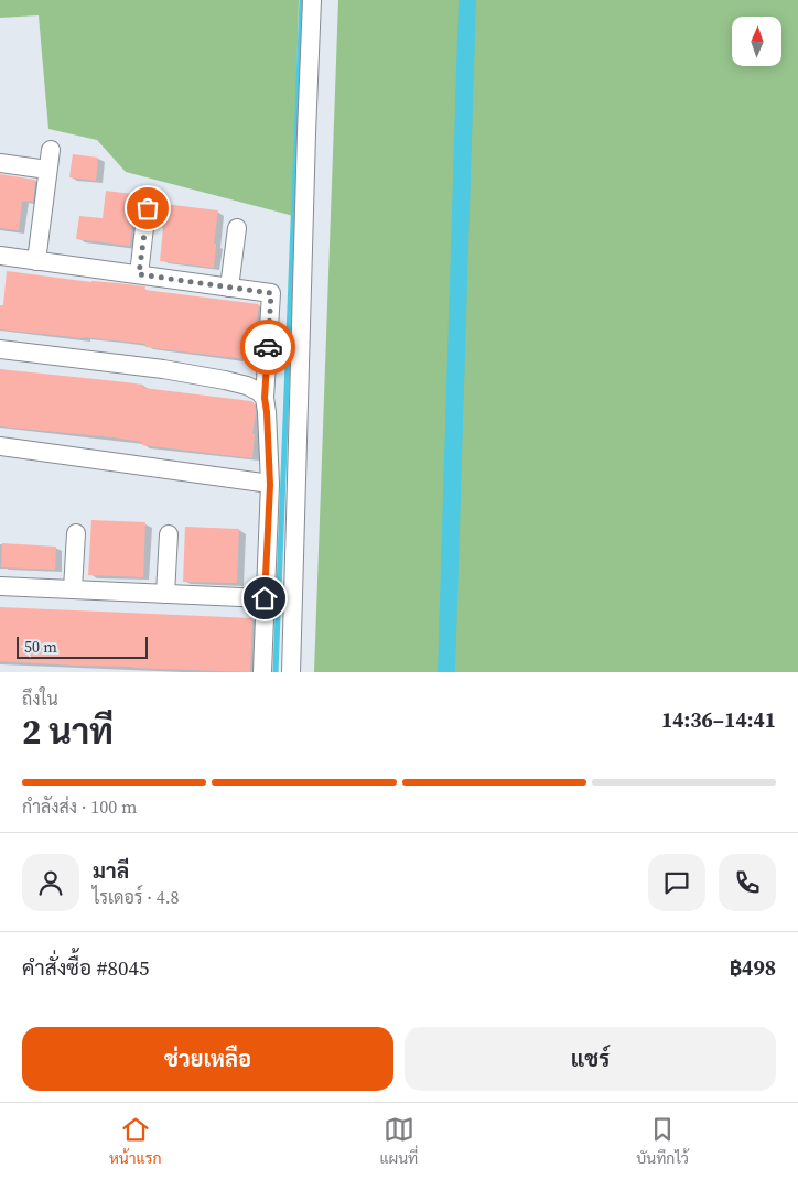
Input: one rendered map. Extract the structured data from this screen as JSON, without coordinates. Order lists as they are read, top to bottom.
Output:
{
  "scale_bar": "50 m",
  "north": "top",
  "page": {
    "scale": "50 m",
    "heading": ["2 นาที", "ถึงใน", "14:36–14:41"],
    "panel": [
      "มาลี",
      "ไรเดอร์ · 4.8",
      "คำสั่งซื้อ #8045",
      "฿498"
    ],
    "bar": "กำลังส่ง · 100 m",
    "buttons": ["ช่วยเหลือ", "แชร์"],
    "tabs": ["หน้าแรก", "แผนที่", "บันทึกไว้"]
  }
}
